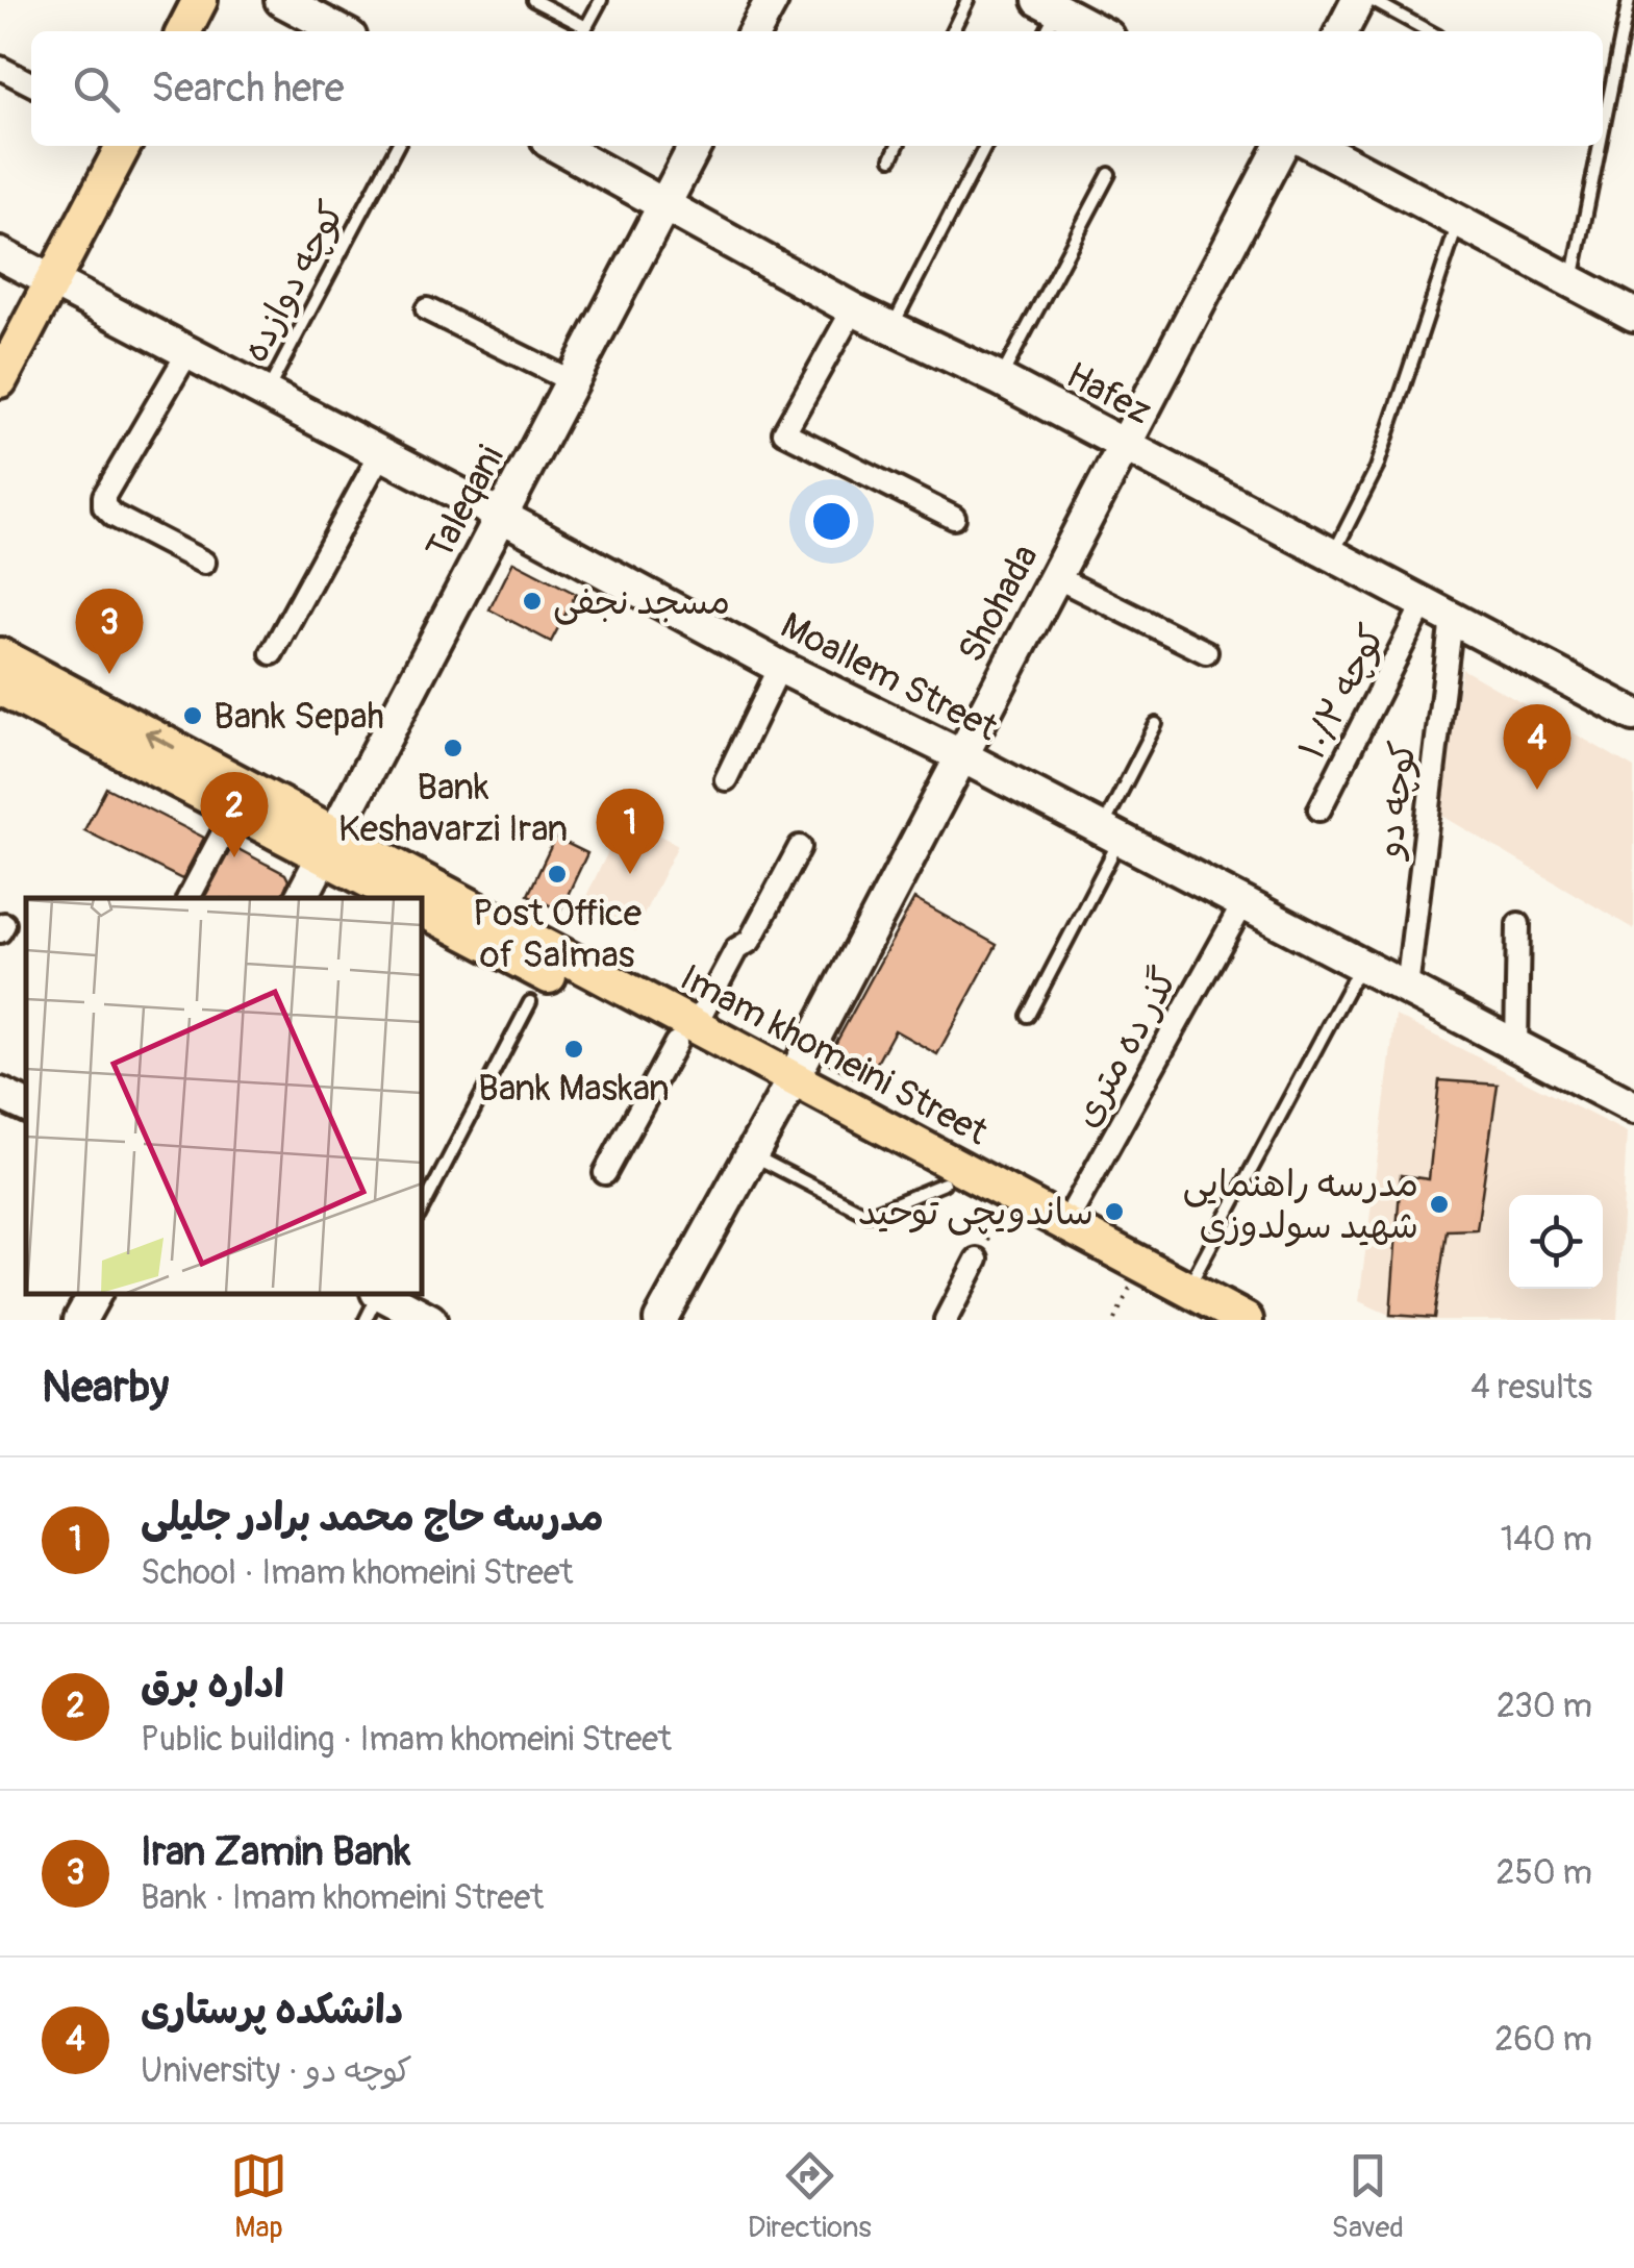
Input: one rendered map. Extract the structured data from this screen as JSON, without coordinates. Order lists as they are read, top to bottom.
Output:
{
  "streets": {
    "main road": ["Imam khomeini Street"],
    "street": [
      "Hafez",
      "Taleqani",
      "Shohada",
      "Moallem Street",
      "کوچه ۱۰/۲",
      "کوچه دو",
      "گذر ده متری"
    ],
    "lane": ["کوچه دوازده"]
  },
  "crossings": [
    ["کوچه دوازده", "Moallem Street"],
    ["Hafez", "Taleqani"],
    ["Hafez", "Shohada"],
    ["Hafez", "کوچه ۱۰/۲"],
    ["Hafez", "کوچه دو"],
    ["Taleqani", "Moallem Street"],
    ["Taleqani", "Imam khomeini Street"],
    ["Shohada", "Moallem Street"],
    ["Shohada", "Imam khomeini Street"],
    ["Moallem Street", "کوچه دو"],
    ["Moallem Street", "گذر ده متری"],
    ["کوچه ۱۰/۲", "کوچه دو"],
    ["گذر ده متری", "Imam khomeini Street"]
  ],
  "places": [
    "مسجد نجفی",
    "Bank Sepah",
    "Bank Keshavarzi Iran",
    "Post Office of Salmas",
    "Bank Maskan",
    "مدرسه راهنمایی شهید سولدوزی",
    "ساندویچی توحید"
  ],
  "page": {
    "search": "Search here",
    "pins": [
      "3",
      "4",
      "2",
      "1"
    ],
    "heading": ["Nearby", "4 results"],
    "list": [
      {
        "mark": "1",
        "name": "مدرسه حاج محمد برادر جلیلی",
        "note": "School · Imam khomeini Street",
        "value": "140 m"
      },
      {
        "mark": "2",
        "name": "اداره برق",
        "note": "Public building · Imam khomeini Street",
        "value": "230 m"
      },
      {
        "mark": "3",
        "name": "Iran Zamin Bank",
        "note": "Bank · Imam khomeini Street",
        "value": "250 m"
      },
      {
        "mark": "4",
        "name": "دانشکده پرستاری",
        "note": "University · کوچه دو",
        "value": "260 m"
      }
    ],
    "nav": ["Map", "Directions", "Saved"]
  }
}
